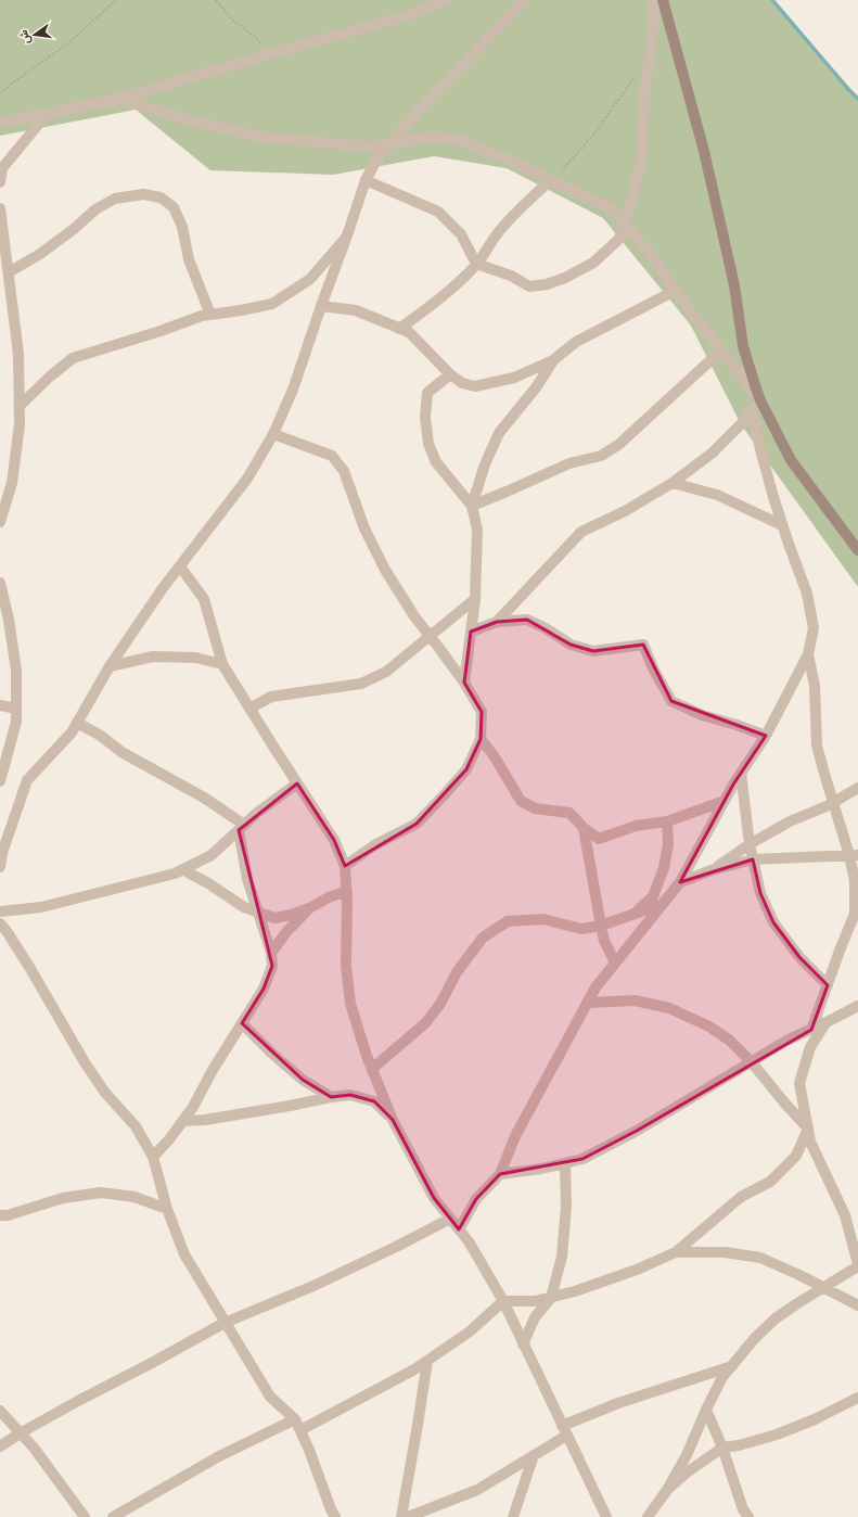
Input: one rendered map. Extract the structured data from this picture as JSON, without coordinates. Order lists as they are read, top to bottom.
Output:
{
  "north": "left"
}
